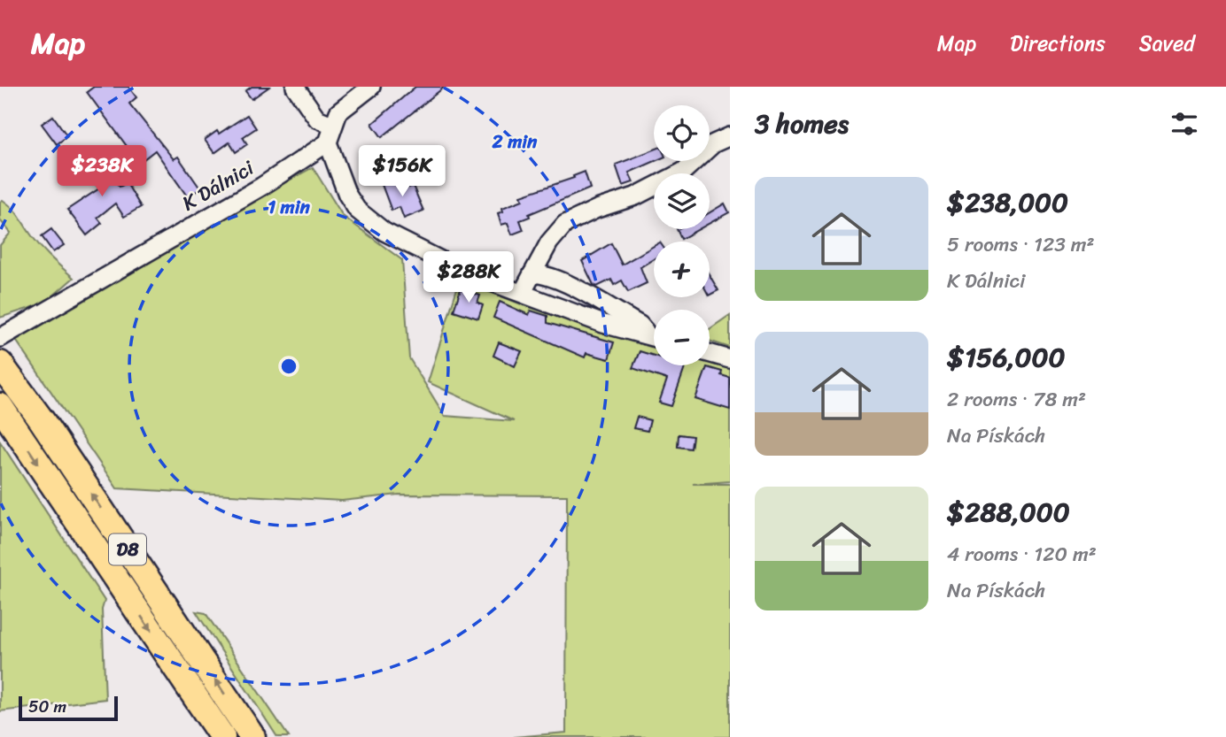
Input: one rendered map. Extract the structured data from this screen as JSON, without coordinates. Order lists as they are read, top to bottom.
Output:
{
  "streets": {
    "highway": ["D8"],
    "street": ["K Dálnici"]
  },
  "scale_bar": "50 m",
  "page": {
    "header": "Map",
    "nav": ["Map", "Directions", "Saved"],
    "heading": "3 homes",
    "map_buttons": ["+", "−"],
    "price": ["$238K", "$156K", "$288K"],
    "list": [
      {
        "name": "$238,000",
        "note": "5 rooms · 123 m² · K Dálnici"
      },
      {
        "name": "$156,000",
        "note": "2 rooms · 78 m² · Na Pískách"
      },
      {
        "name": "$288,000",
        "note": "4 rooms · 120 m² · Na Pískách"
      }
    ],
    "scale": "50 m"
  },
  "rings": ["2 min", "1 min"]
}
